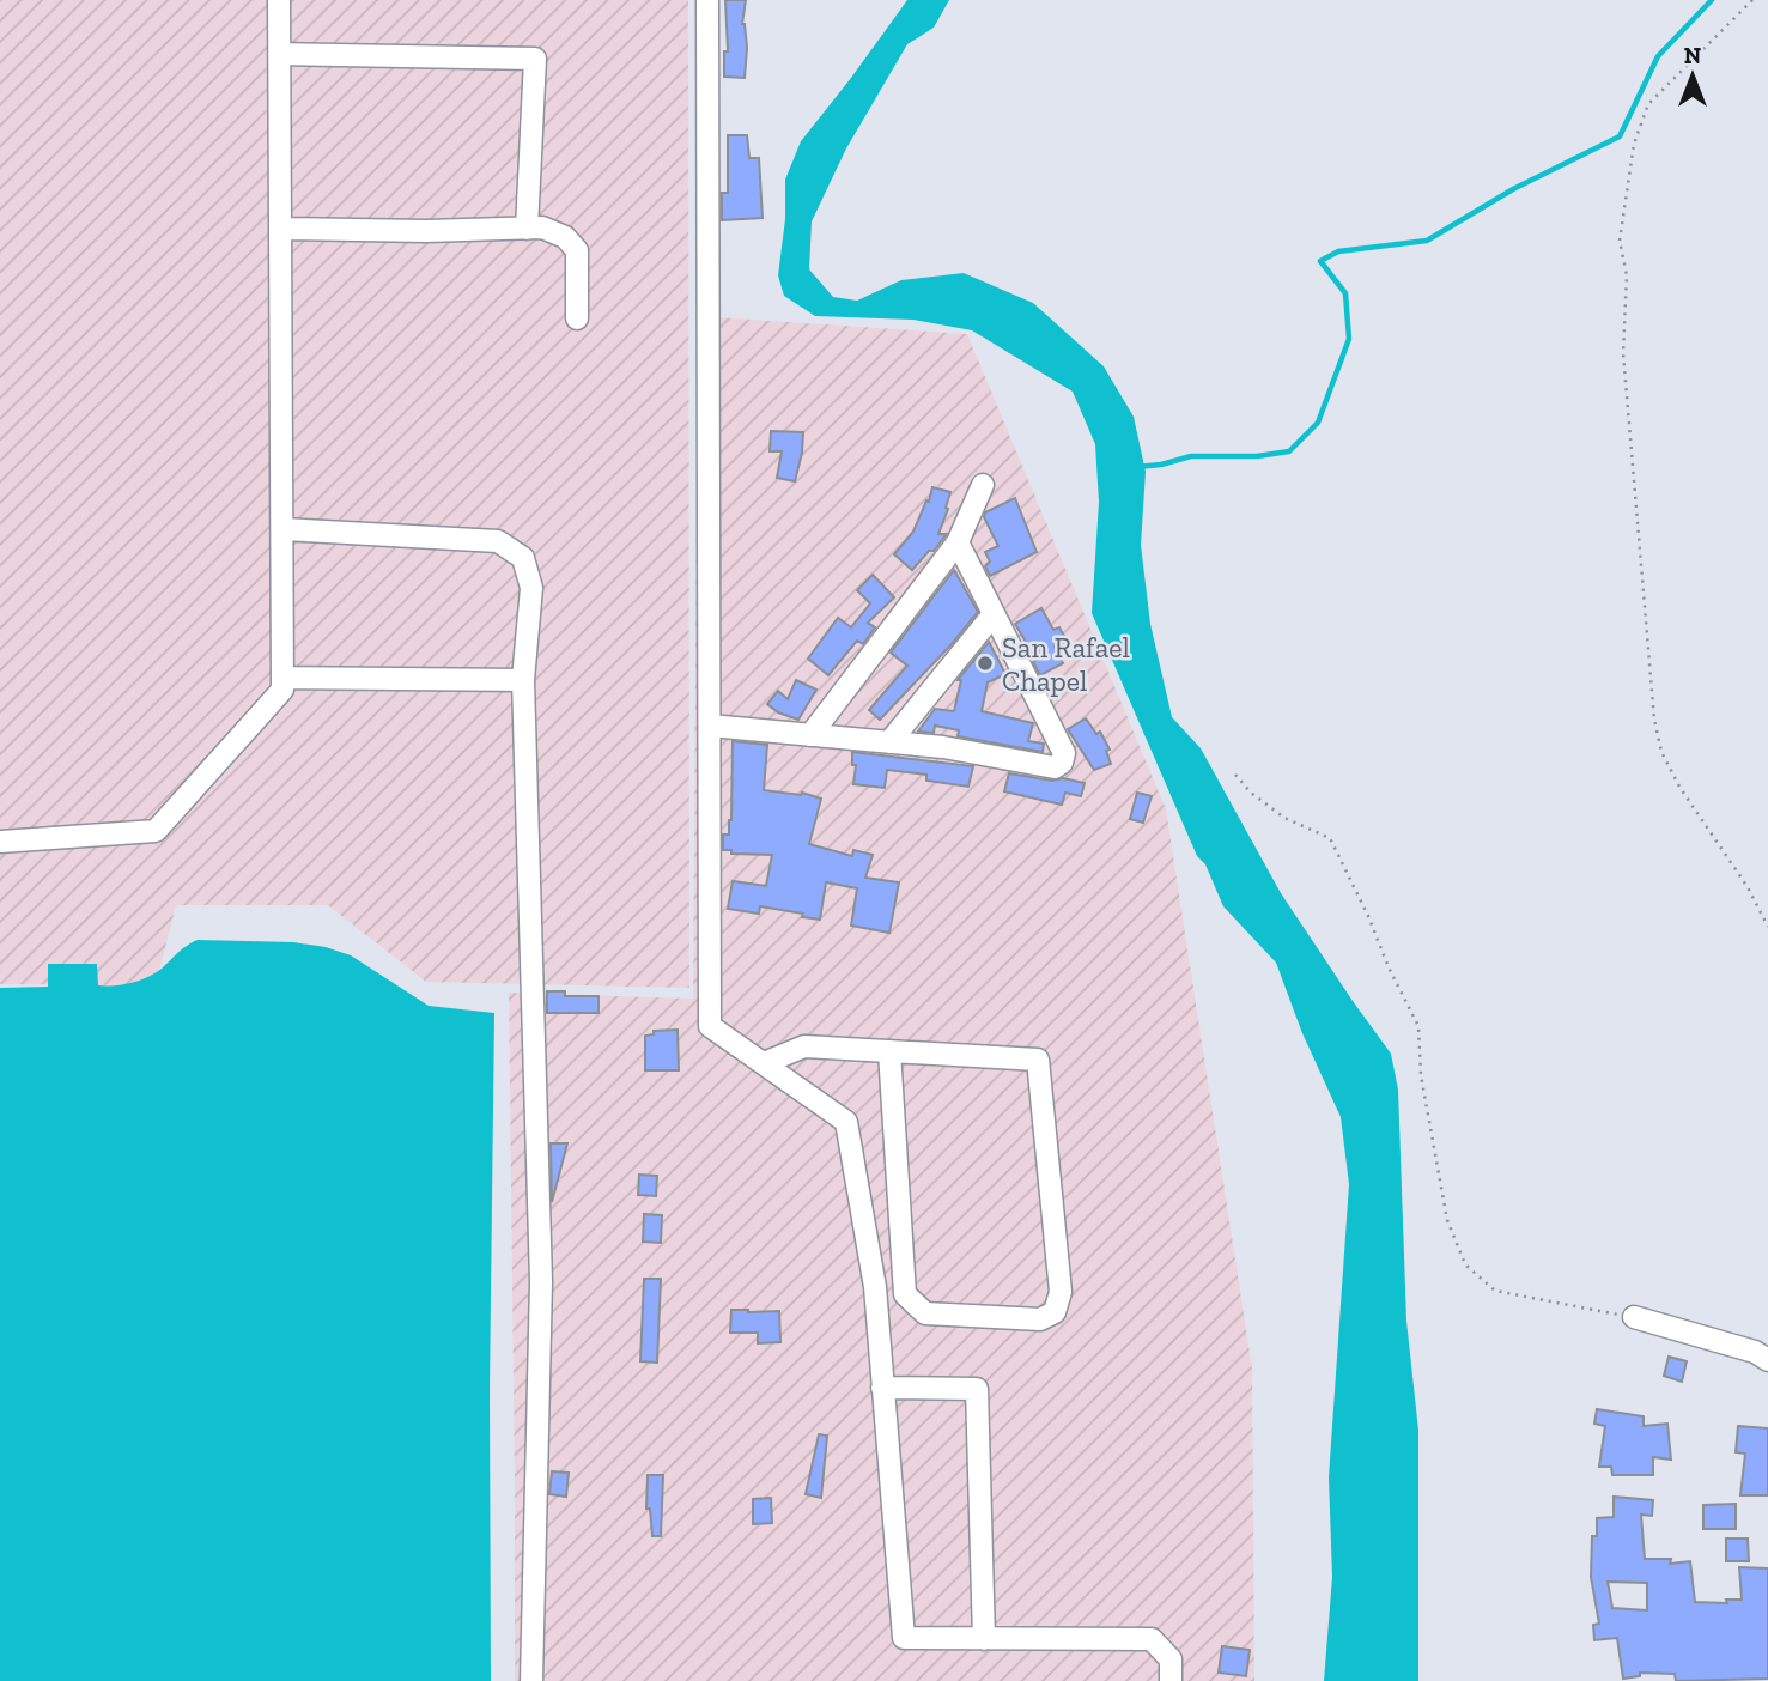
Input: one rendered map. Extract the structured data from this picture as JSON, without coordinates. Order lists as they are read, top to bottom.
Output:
{
  "places": ["San Rafael Chapel"],
  "north": "top"
}
